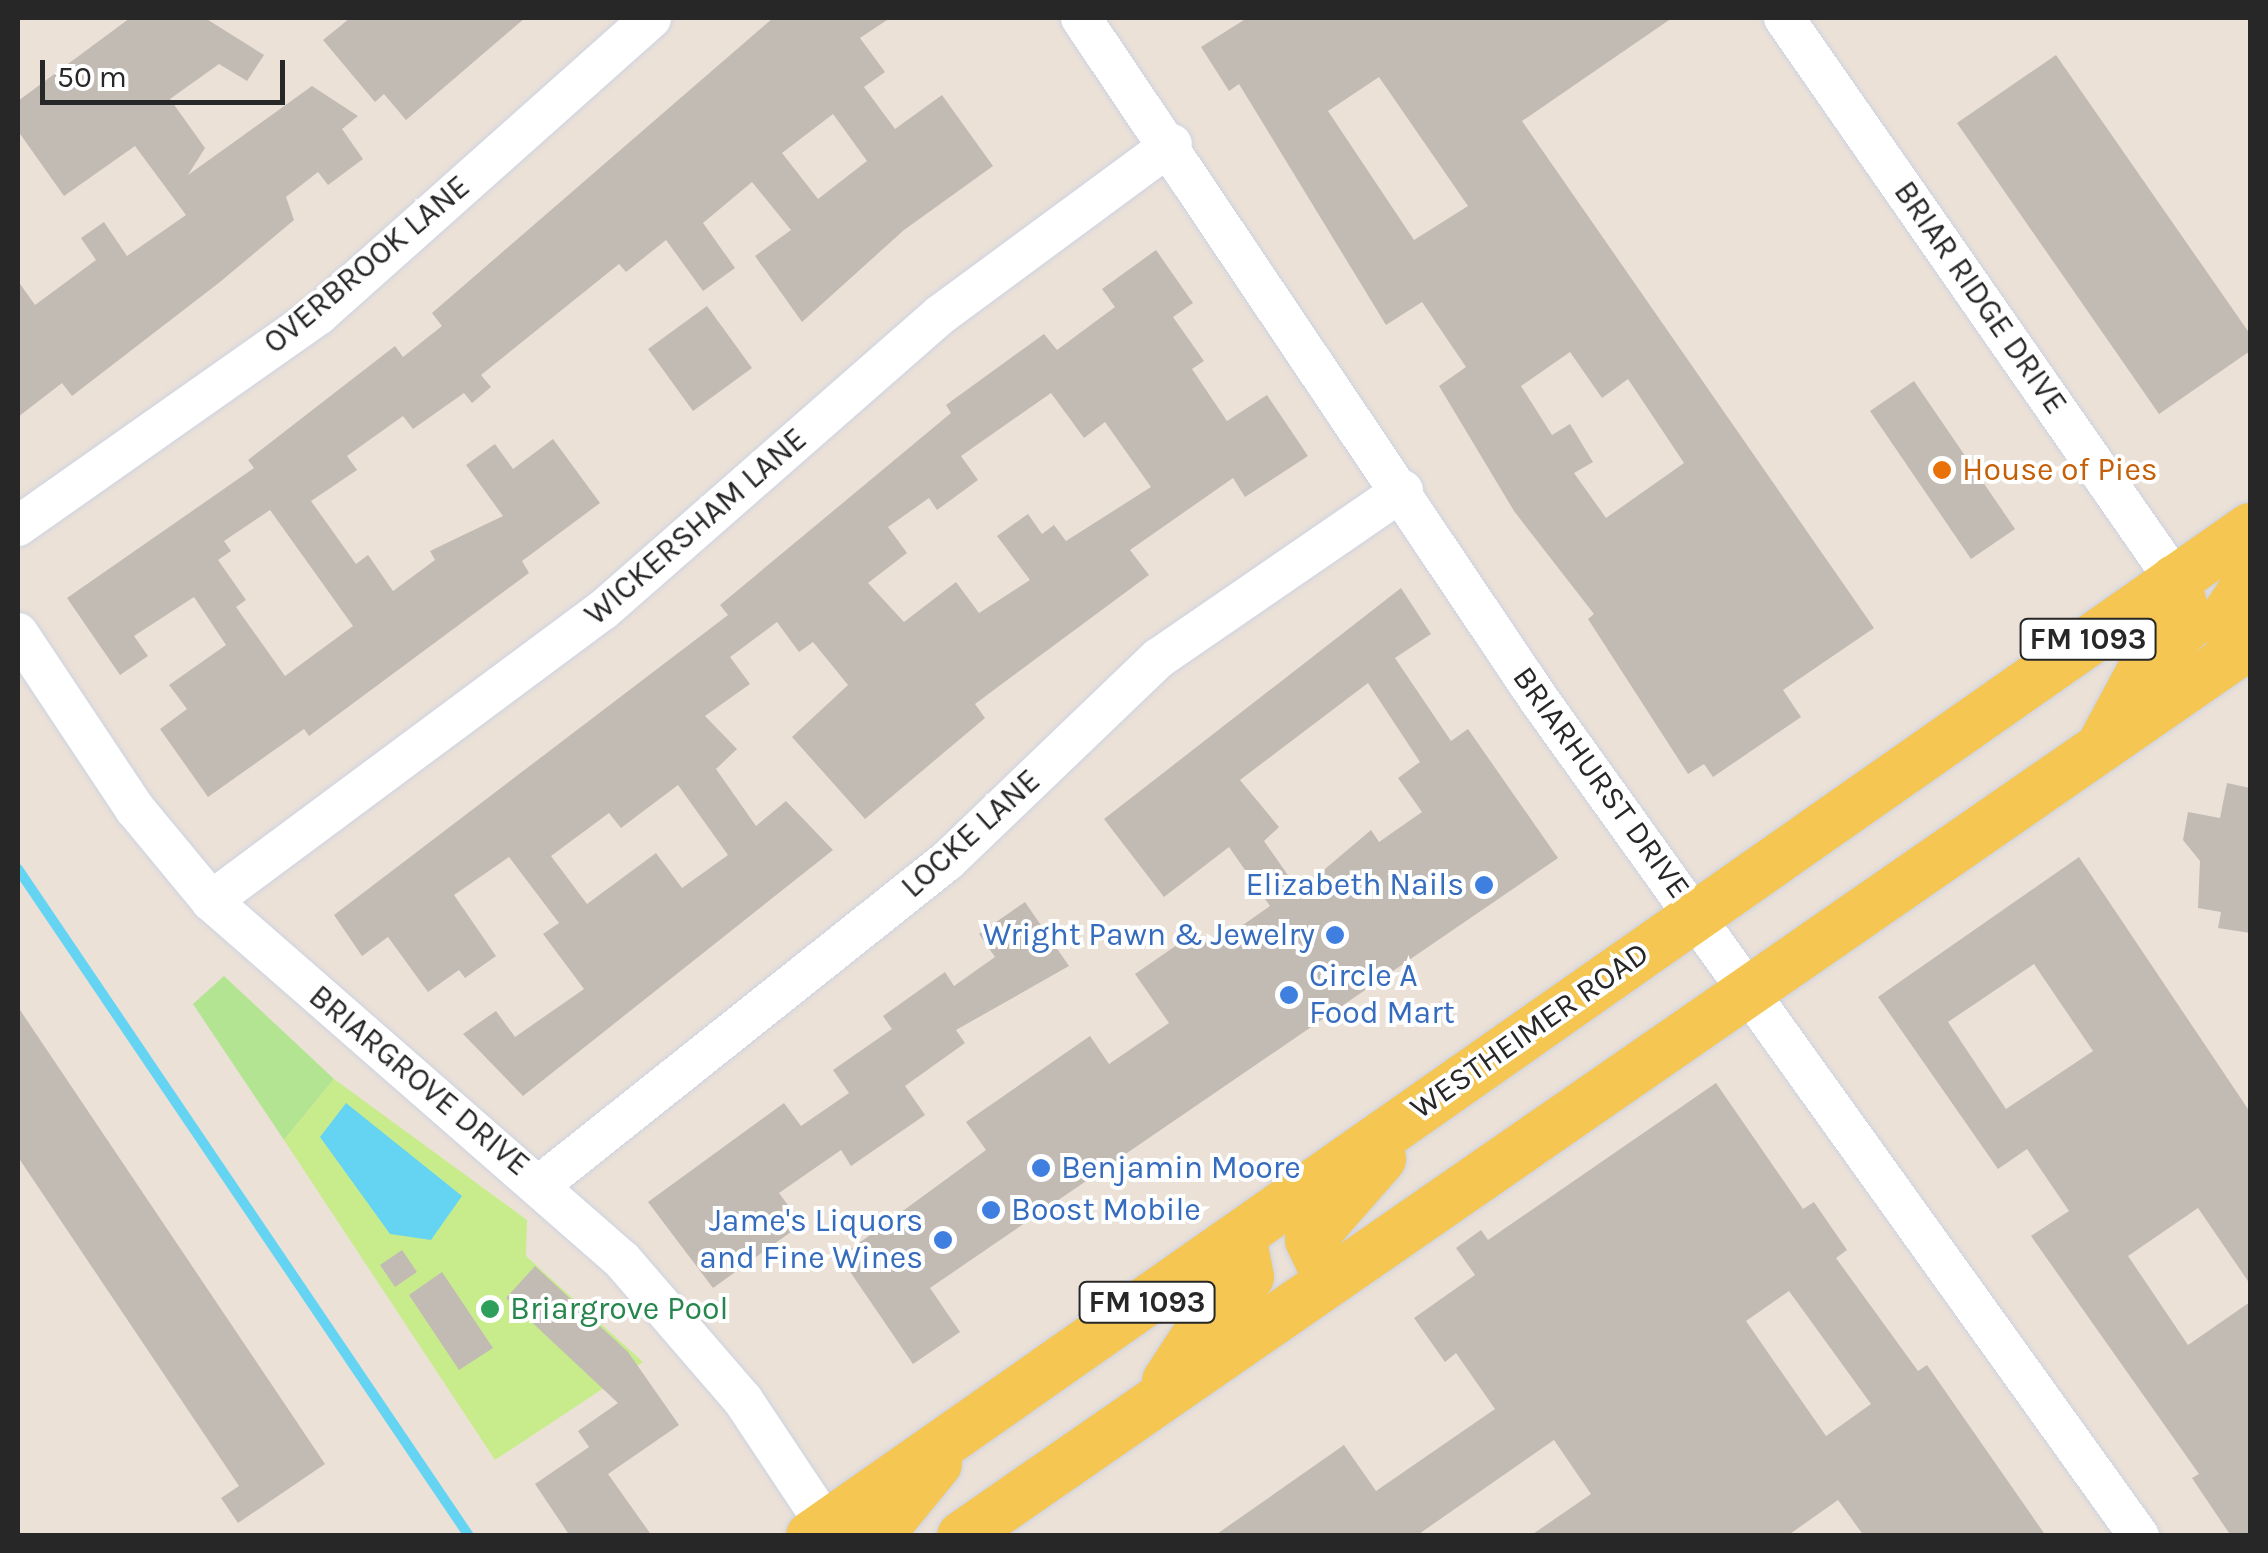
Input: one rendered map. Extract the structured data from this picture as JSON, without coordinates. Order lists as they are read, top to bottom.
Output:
{
  "streets": {
    "main road": ["FM 1093", "WESTHEIMER ROAD"],
    "street": [
      "OVERBROOK LANE",
      "BRIAR RIDGE DRIVE",
      "WICKERSHAM LANE",
      "BRIARHURST DRIVE",
      "LOCKE LANE",
      "BRIARGROVE DRIVE"
    ]
  },
  "crossings": [
    ["BRIAR RIDGE DRIVE", "WESTHEIMER ROAD"],
    ["WICKERSHAM LANE", "BRIARHURST DRIVE"],
    ["WICKERSHAM LANE", "BRIARGROVE DRIVE"],
    ["FM 1093", "BRIARHURST DRIVE"],
    ["BRIARHURST DRIVE", "LOCKE LANE"],
    ["BRIARHURST DRIVE", "WESTHEIMER ROAD"],
    ["LOCKE LANE", "BRIARGROVE DRIVE"],
    ["WESTHEIMER ROAD", "BRIARGROVE DRIVE"]
  ],
  "places": [
    "House of Pies",
    "Elizabeth Nails",
    "Wright Pawn & Jewelry",
    "Circle A Food Mart",
    "Benjamin Moore",
    "Boost Mobile",
    "Jame's Liquors and Fine Wines",
    "Briargrove Pool"
  ],
  "scale_bar": "50 m"
}
